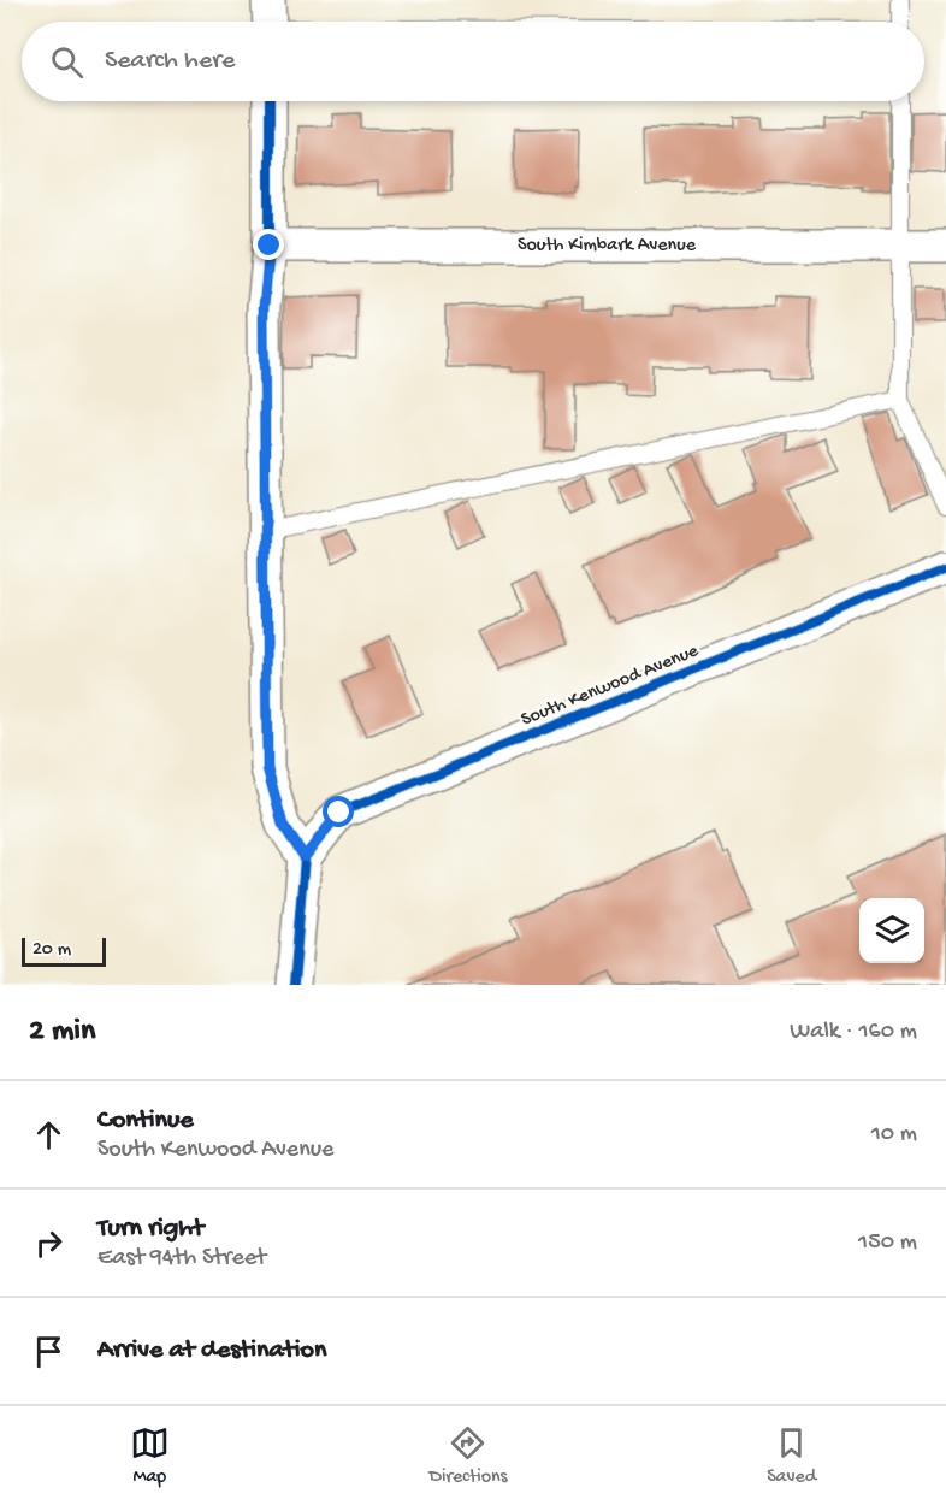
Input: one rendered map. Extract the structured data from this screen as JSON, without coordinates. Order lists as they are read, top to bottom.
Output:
{
  "streets": {
    "street": ["South Kimbark Avenue", "South Kenwood Avenue"]
  },
  "scale_bar": "20 m",
  "page": {
    "search": "Search here",
    "scale": "20 m",
    "heading": ["2 min", "Walk · 160 m"],
    "list": [
      ["Continue", "South Kenwood Avenue", "10 m"],
      ["Turn right", "East 94th Street", "150 m"],
      "Arrive at destination"
    ],
    "nav": ["Map", "Directions", "Saved"]
  }
}
